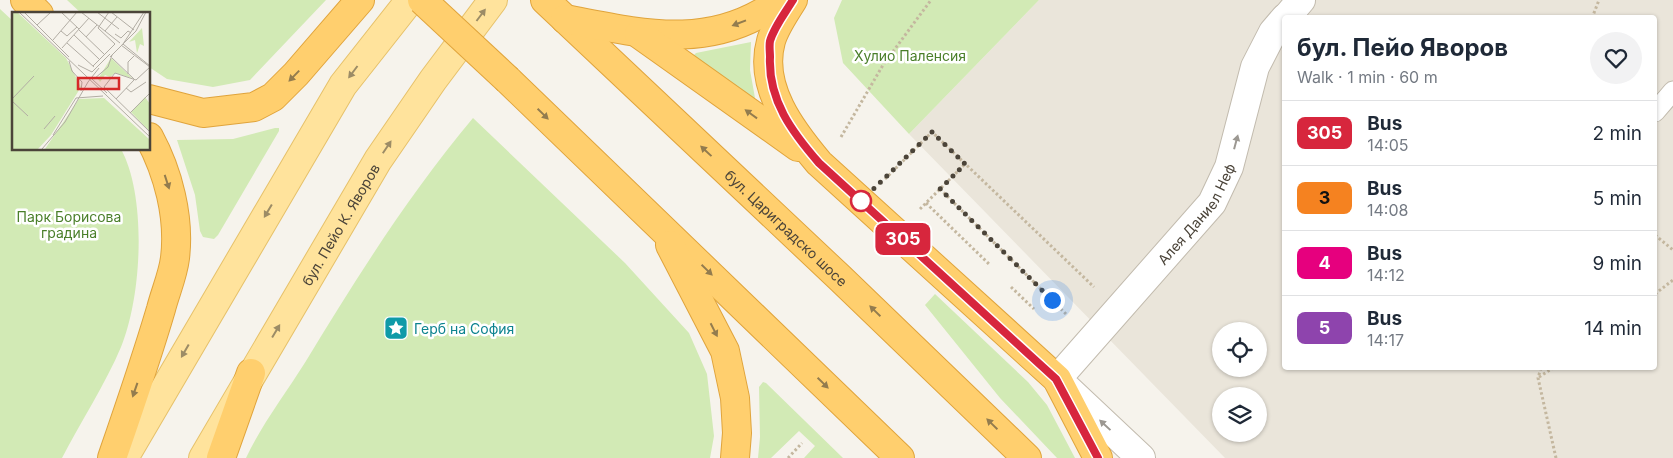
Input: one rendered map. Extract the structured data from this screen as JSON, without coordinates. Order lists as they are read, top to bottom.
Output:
{
  "streets": {
    "highway": ["бул. Цариградско шосе"],
    "main road": ["бул. Пейо К. Яворов"],
    "street": ["Алея Даниел Неф"]
  },
  "one_way": ["Алея Даниел Неф"],
  "parks": ["Хулио Паленсия", "Парк Борисова градина"],
  "places": {
    "place": ["Герб на София"]
  },
  "lines": ["bus line 305"],
  "page": {
    "on_map": "305",
    "heading": ["бул. Пейо Яворов", "Walk · 1 min · 60 m"],
    "list": [
      {
        "mark": "305",
        "name": "Bus",
        "note": "14:05",
        "value": "2 min"
      },
      {
        "mark": "3",
        "name": "Bus",
        "note": "14:08",
        "value": "5 min"
      },
      {
        "mark": "4",
        "name": "Bus",
        "note": "14:12",
        "value": "9 min"
      },
      {
        "mark": "5",
        "name": "Bus",
        "note": "14:17",
        "value": "14 min"
      }
    ]
  }
}
